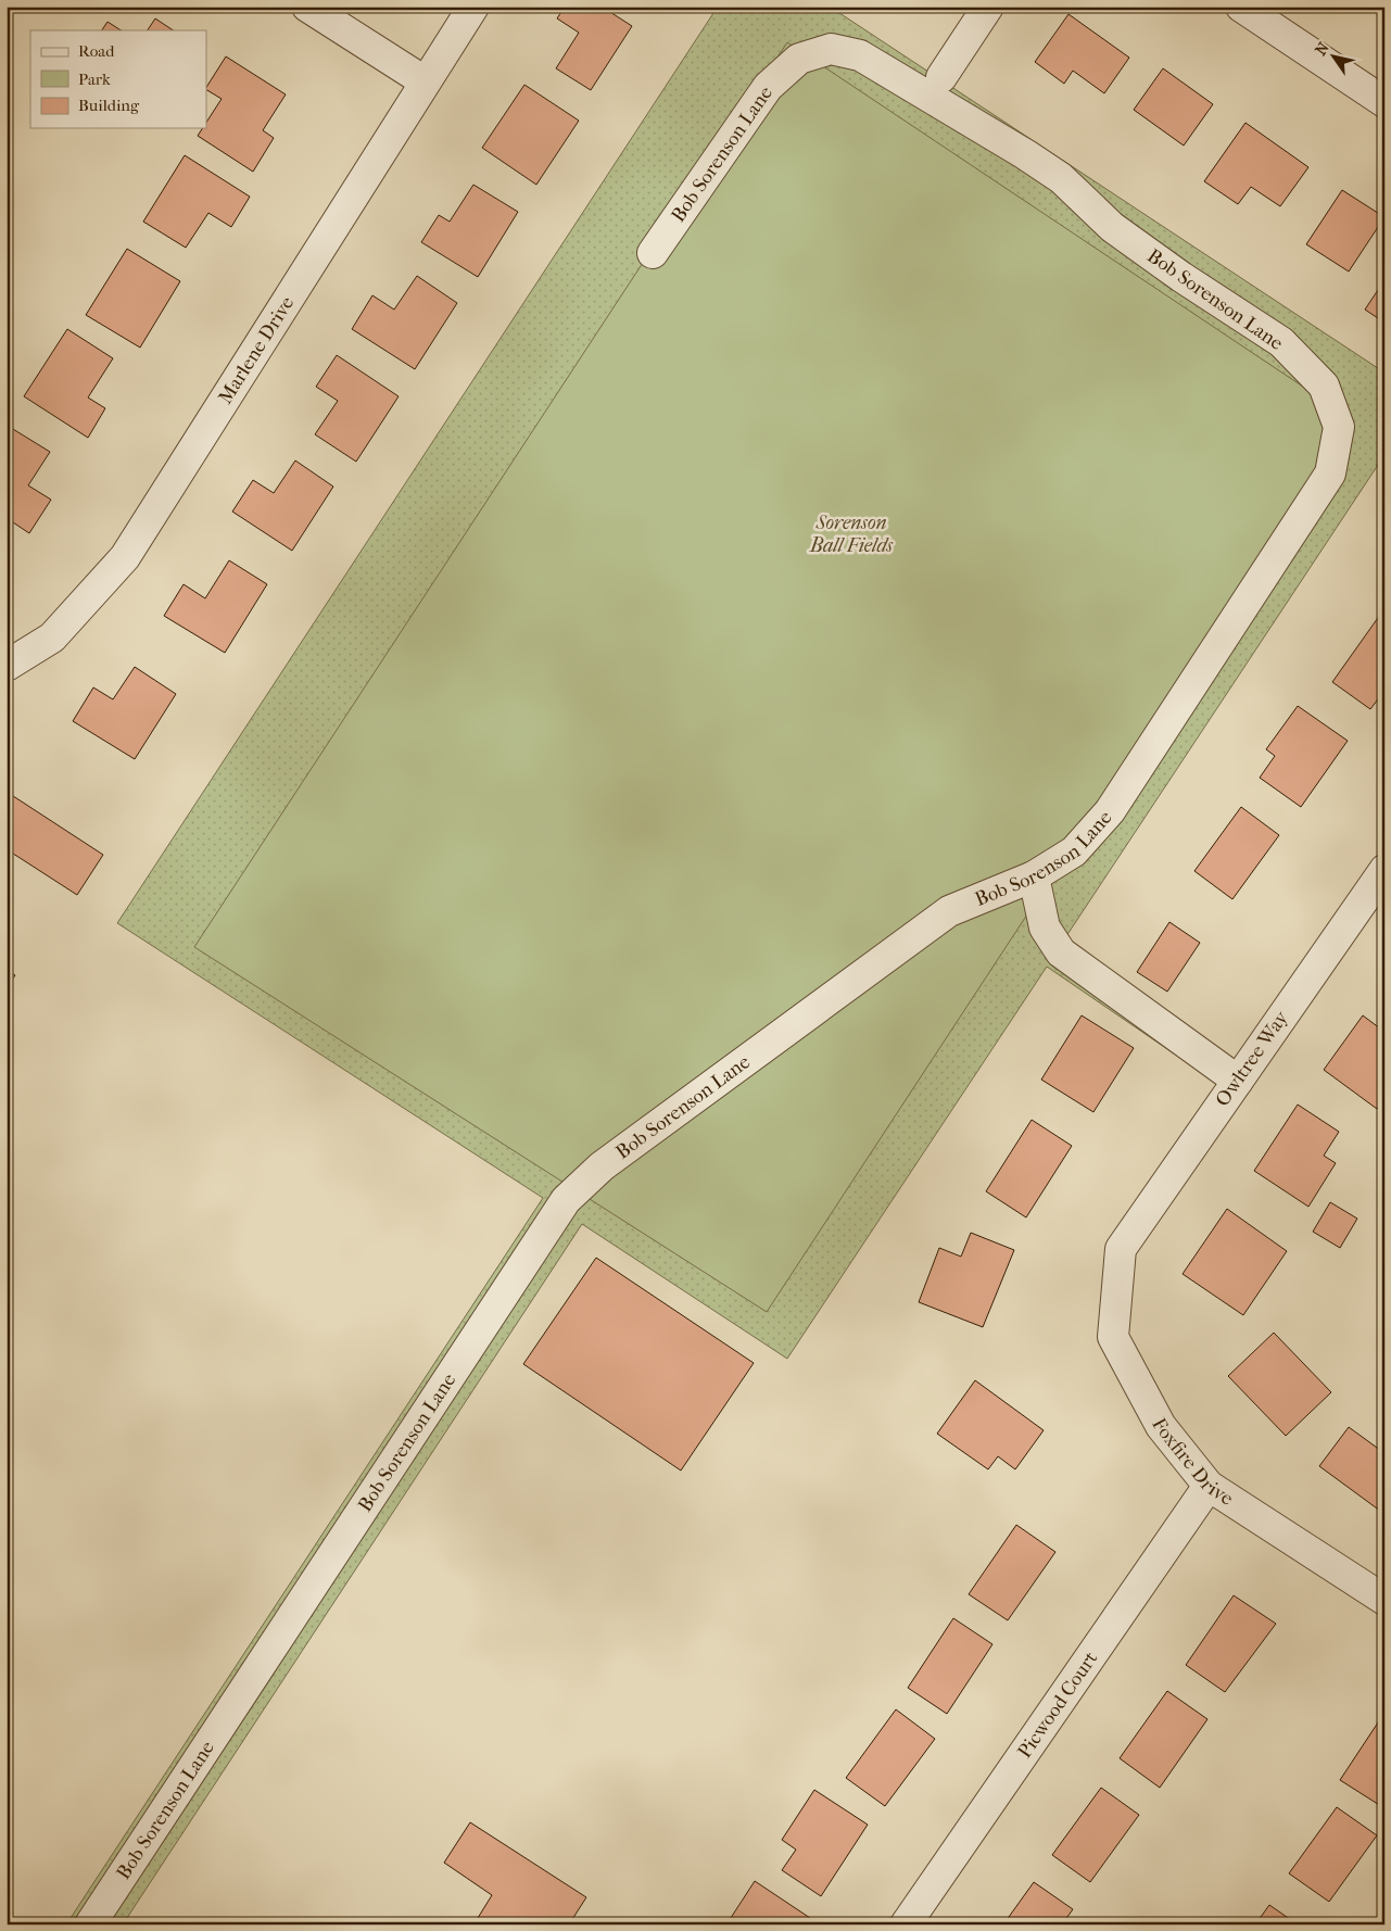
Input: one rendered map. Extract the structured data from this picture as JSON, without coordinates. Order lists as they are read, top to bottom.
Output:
{
  "streets": {
    "street": [
      "Bob Sorenson Lane",
      "Marlene Drive",
      "Owltree Way",
      "Foxfire Drive",
      "Picwood Court"
    ]
  },
  "crossings": [
    ["Owltree Way", "Foxfire Drive"],
    ["Foxfire Drive", "Picwood Court"]
  ],
  "parks": ["Sorenson Ball Fields"],
  "legend": ["Road", "Park", "Building"],
  "north": "top left"
}
